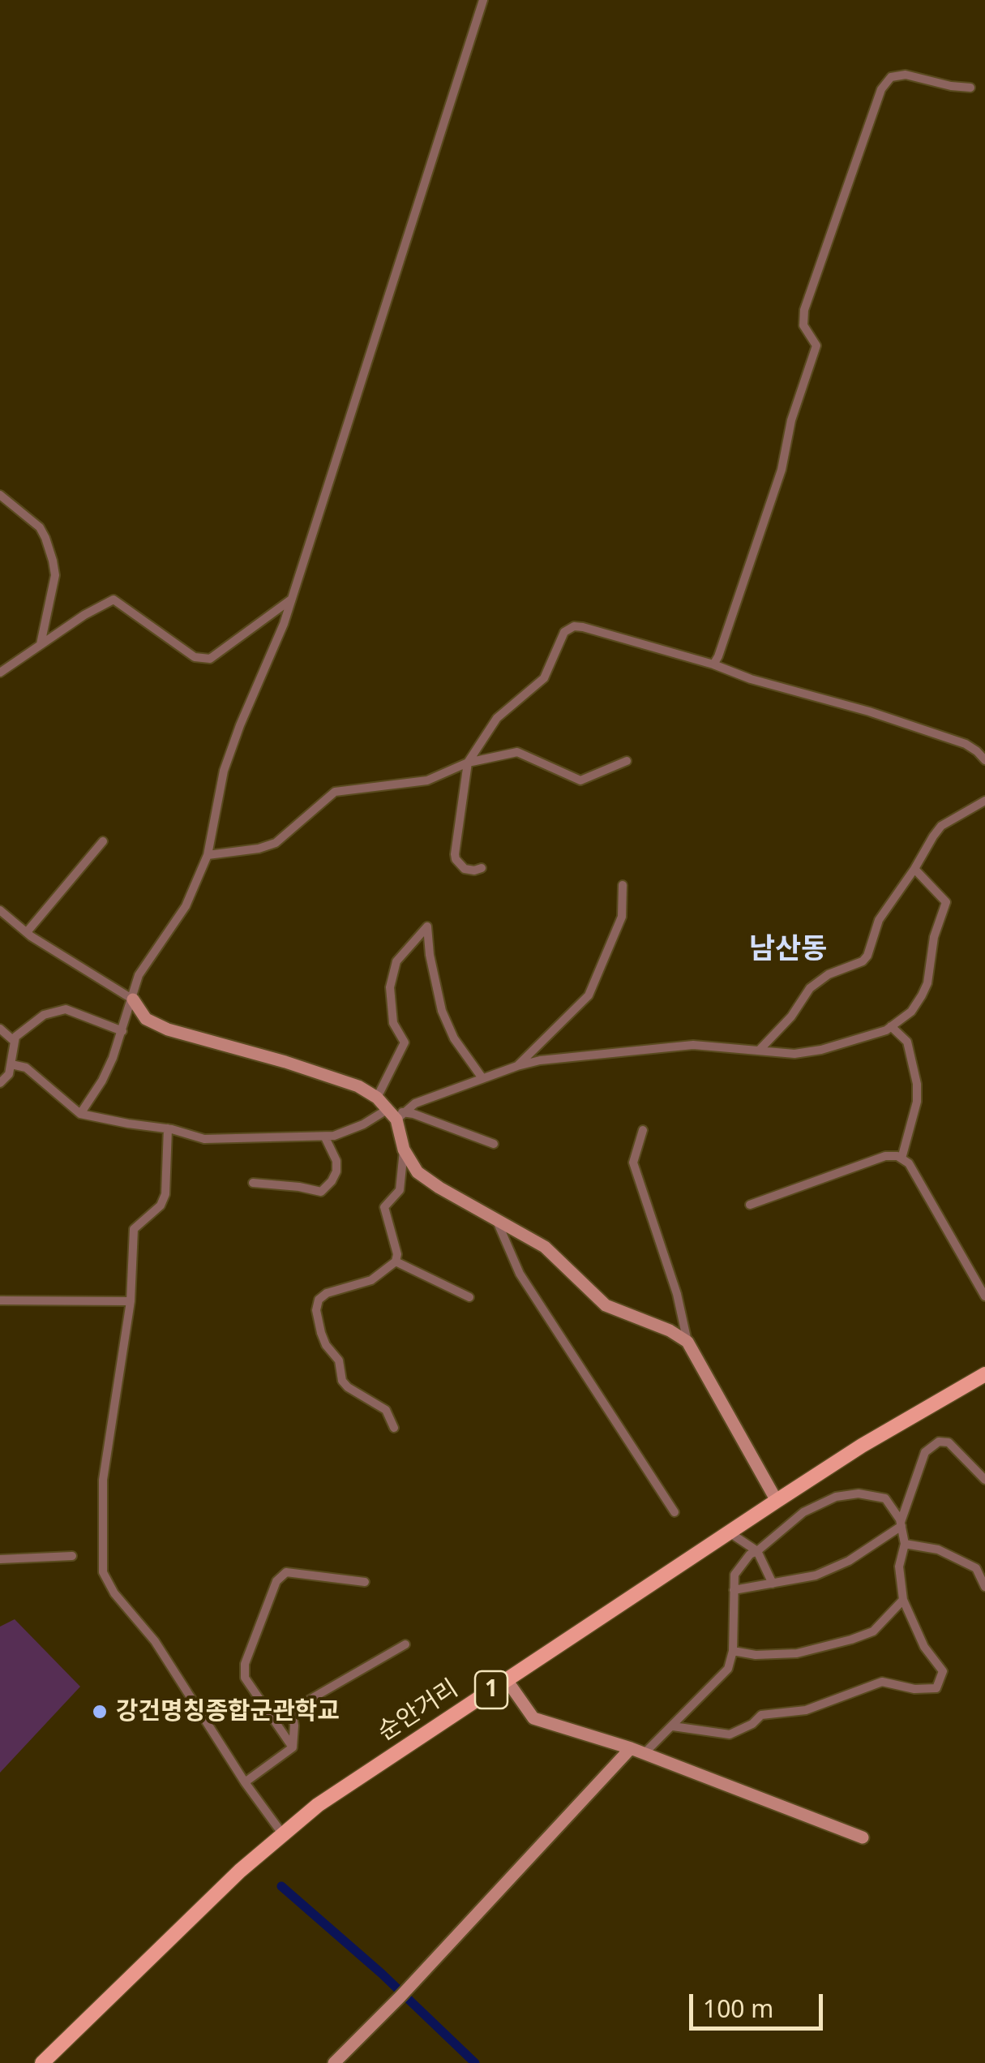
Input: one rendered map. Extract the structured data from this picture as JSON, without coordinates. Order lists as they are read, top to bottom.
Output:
{
  "streets": {
    "main road": ["1", "순안거리"]
  },
  "districts": ["남산동"],
  "places": ["강건명칭종합군관학교"],
  "scale_bar": "100 m"
}
